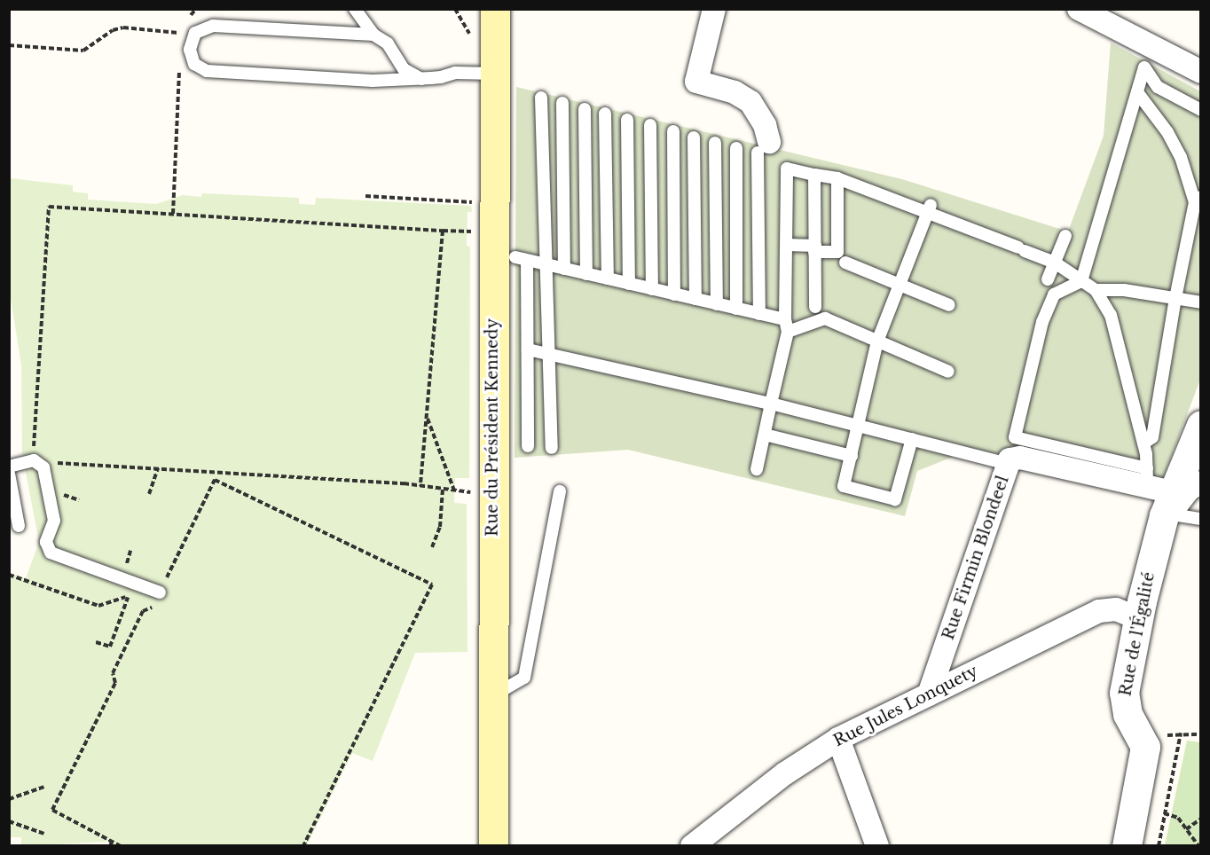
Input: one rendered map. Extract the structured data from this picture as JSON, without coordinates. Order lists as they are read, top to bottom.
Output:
{
  "streets": {
    "main road": ["Rue du Président Kennedy"],
    "street": ["Rue Firmin Blondeel", "Rue de l'Égalité", "Rue Jules Lonquety"]
  },
  "crossings": [
    ["Rue Firmin Blondeel", "Rue de l'Égalité"],
    ["Rue Firmin Blondeel", "Rue Jules Lonquety"],
    ["Rue de l'Égalité", "Rue Jules Lonquety"]
  ]
}
